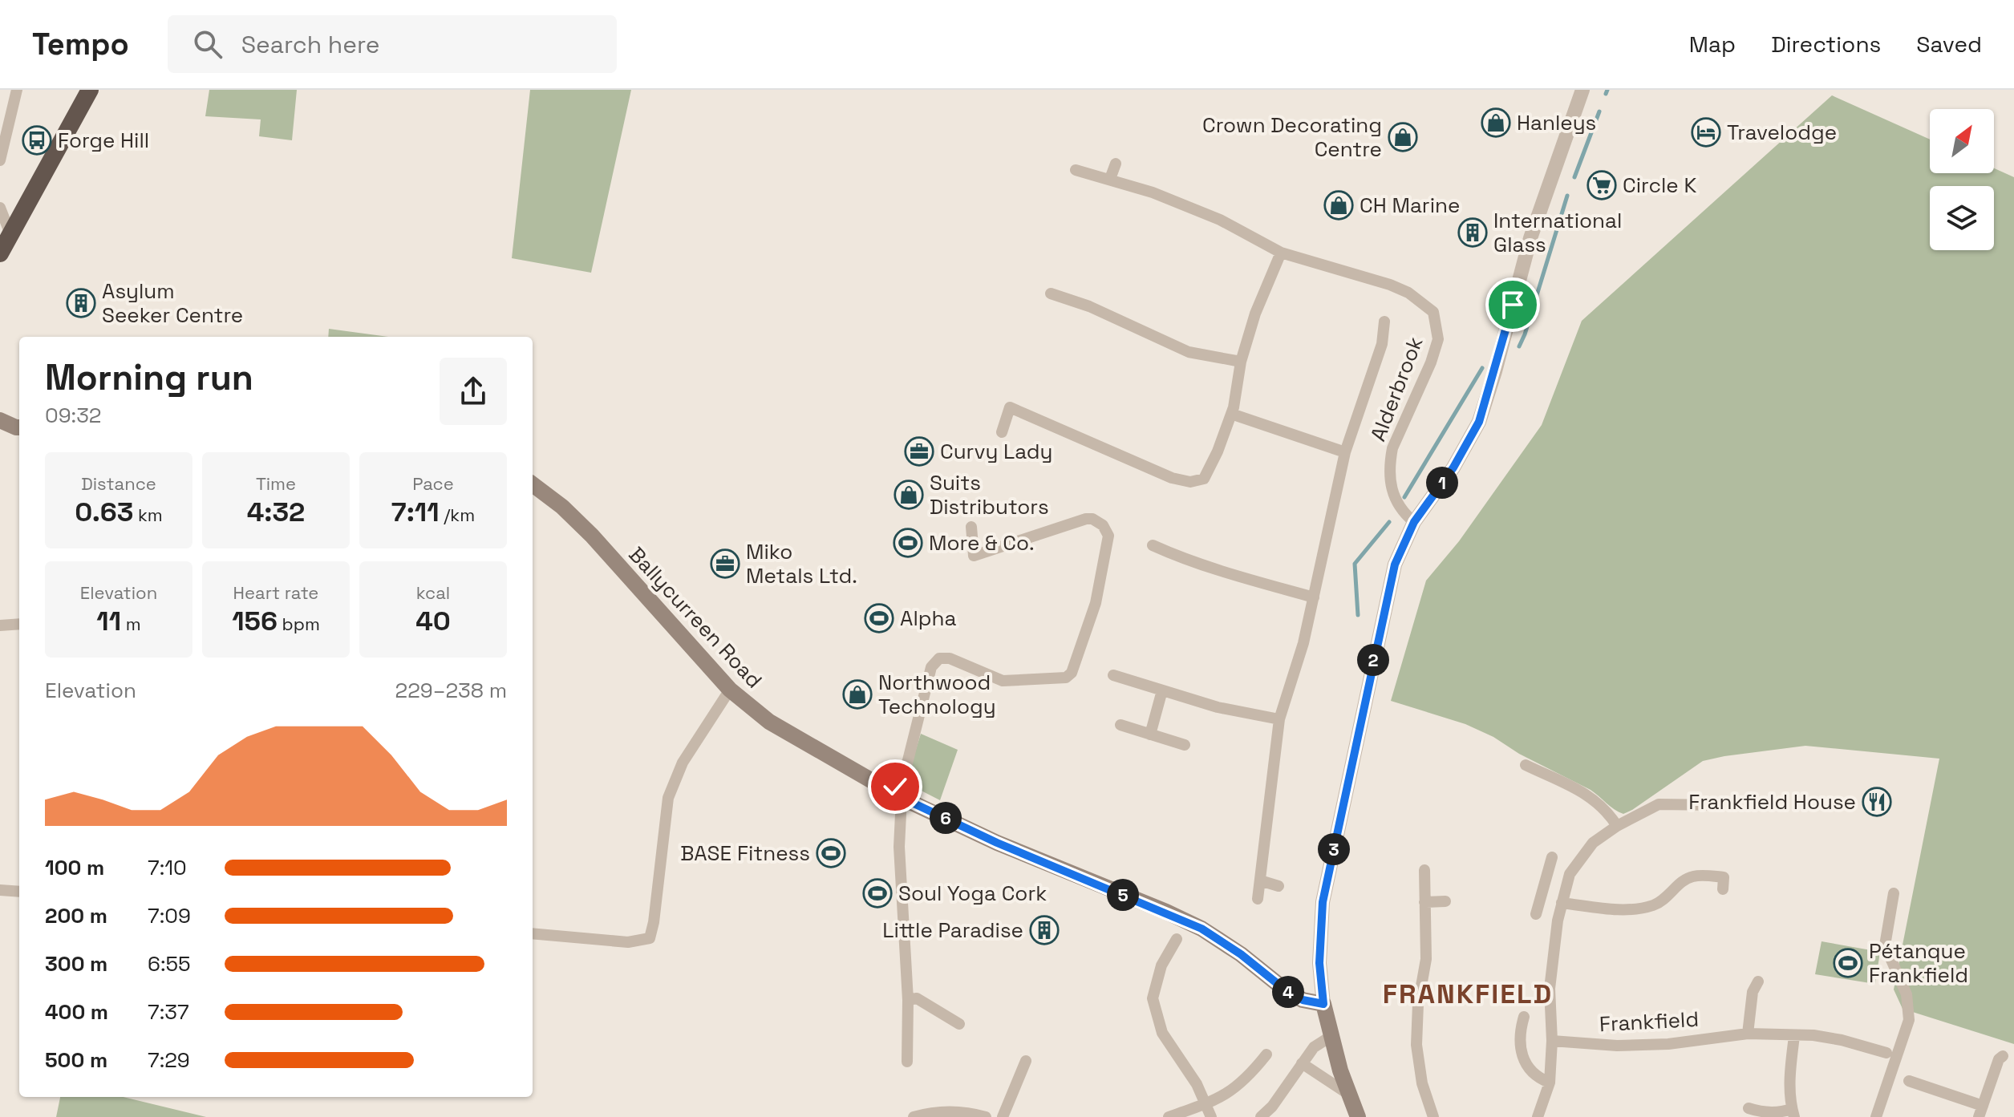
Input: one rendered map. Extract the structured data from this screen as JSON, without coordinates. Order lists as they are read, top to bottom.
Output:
{
  "streets": {
    "main road": ["Ballycurreen Road"],
    "street": ["Alderbrook", "Frankfield"]
  },
  "districts": ["FRANKFIELD"],
  "places": {
    "shop": [
      "Hanleys",
      "Crown Decorating Centre",
      "CH Marine",
      "Suits Distributors",
      "Northwood Technology"
    ],
    "hotel": ["Travelodge"],
    "bus stop": ["Forge Hill"],
    "supermarket": ["Circle K"],
    "building": ["International Glass", "Asylum Seeker Centre", "Little Paradise"],
    "office": ["Curvy Lady", "Miko Metals Ltd."],
    "sports": [
      "More & Co.",
      "Alpha",
      "BASE Fitness",
      "Soul Yoga Cork",
      "Pétanque Frankfield"
    ],
    "restaurant": ["Frankfield House"]
  },
  "north": "top right",
  "page": {
    "header": "Tempo",
    "search": "Search here",
    "nav": ["Map", "Directions", "Saved"],
    "heading": ["Morning run", "09:32"],
    "stats": [
      ["Distance", "0.63 km"],
      ["Time", "4:32"],
      ["Pace", "7:11 /km"],
      ["Elevation", "11 m"],
      ["Heart rate", "156 bpm"],
      ["kcal", "40"]
    ],
    "pins": [
      "1",
      "2",
      "6",
      "3",
      "5",
      "4"
    ],
    "chart": ["Elevation", "229–238 m"],
    "list": [
      {
        "name": "100 m",
        "note": "7:10"
      },
      {
        "name": "200 m",
        "note": "7:09"
      },
      {
        "name": "300 m",
        "note": "6:55"
      },
      {
        "name": "400 m",
        "note": "7:37"
      },
      {
        "name": "500 m",
        "note": "7:29"
      }
    ]
  }
}
